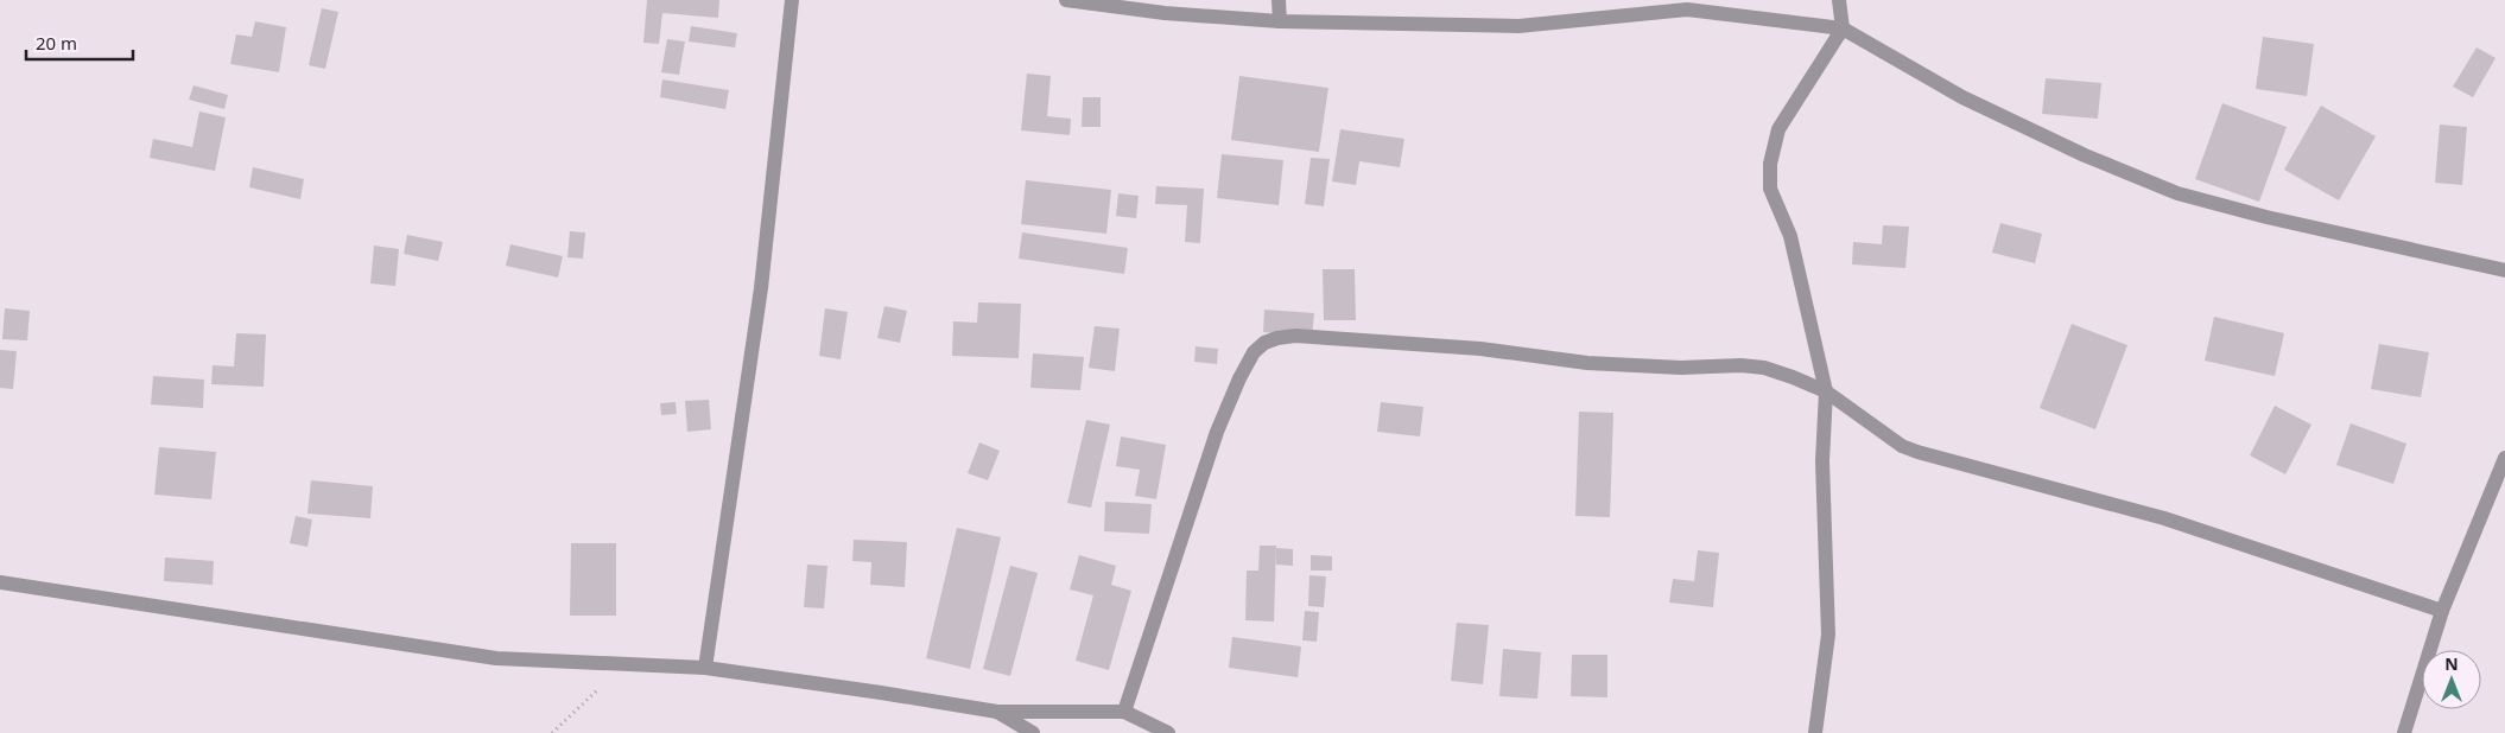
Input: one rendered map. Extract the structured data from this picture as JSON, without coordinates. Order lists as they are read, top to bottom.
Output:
{
  "scale_bar": "20 m",
  "north": "top"
}
